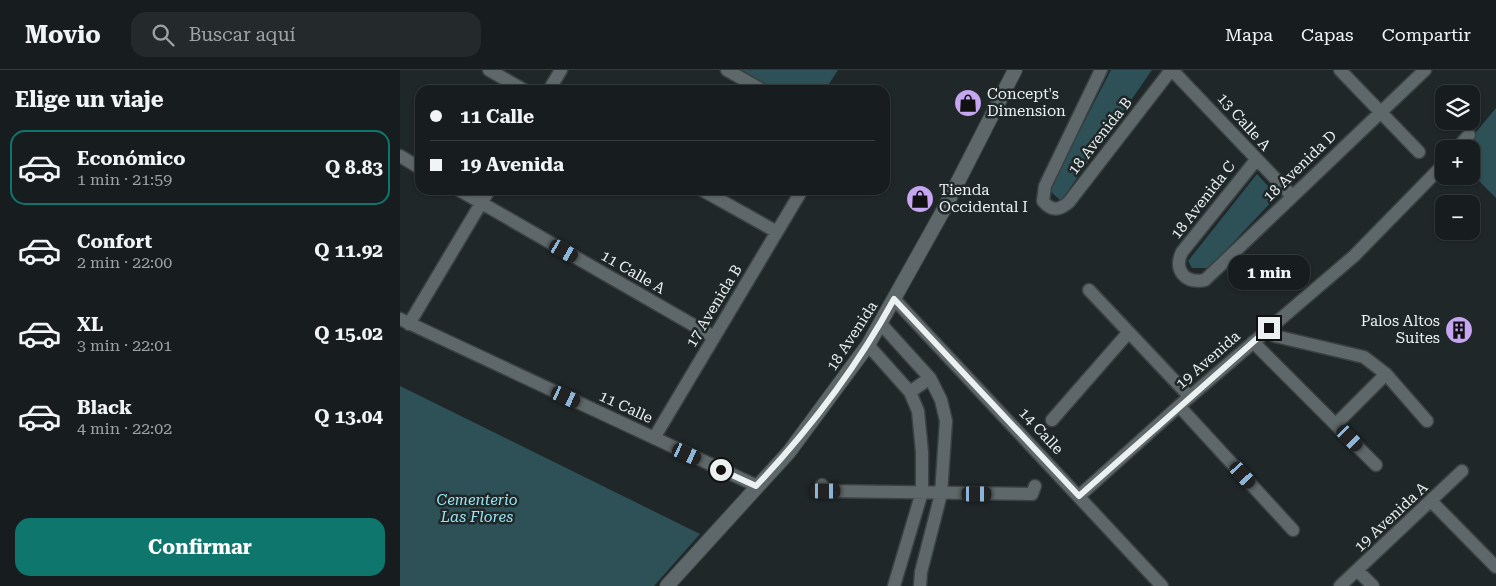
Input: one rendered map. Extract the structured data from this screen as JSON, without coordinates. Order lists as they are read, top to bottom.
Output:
{
  "streets": {
    "street": [
      "13 Calle A",
      "18 Avenida B",
      "18 Avenida D",
      "18 Avenida C",
      "11 Calle A",
      "17 Avenida B",
      "18 Avenida",
      "19 Avenida",
      "11 Calle",
      "14 Calle",
      "19 Avenida A"
    ]
  },
  "crossings": [
    ["13 Calle A", "18 Avenida B"],
    ["13 Calle A", "18 Avenida D"],
    ["13 Calle A", "18 Avenida C"],
    ["18 Avenida D", "18 Avenida C"],
    ["11 Calle A", "17 Avenida B"],
    ["17 Avenida B", "11 Calle"],
    ["18 Avenida", "11 Calle"],
    ["18 Avenida", "14 Calle"],
    ["19 Avenida", "14 Calle"]
  ],
  "parks": ["Cementerio Las Flores"],
  "places": {
    "shop": ["Concept's Dimension", "Tienda Occidental I"],
    "building": ["Palos Altos Suites"]
  },
  "page": {
    "header": "Movio",
    "search": "Buscar aquí",
    "nav": ["Mapa", "Capas", "Compartir"],
    "heading": "Elige un viaje",
    "map_buttons": ["+", "−"],
    "banner": ["11 Calle", "19 Avenida"],
    "list": [
      {
        "name": "Económico",
        "note": "1 min · 21:59",
        "value": "Q 8.83"
      },
      {
        "name": "Confort",
        "note": "2 min · 22:00",
        "value": "Q 11.92"
      },
      {
        "name": "XL",
        "note": "3 min · 22:01",
        "value": "Q 15.02"
      },
      {
        "name": "Black",
        "note": "4 min · 22:02",
        "value": "Q 13.04"
      }
    ],
    "bubble": "1 min",
    "buttons": "Confirmar"
  }
}
